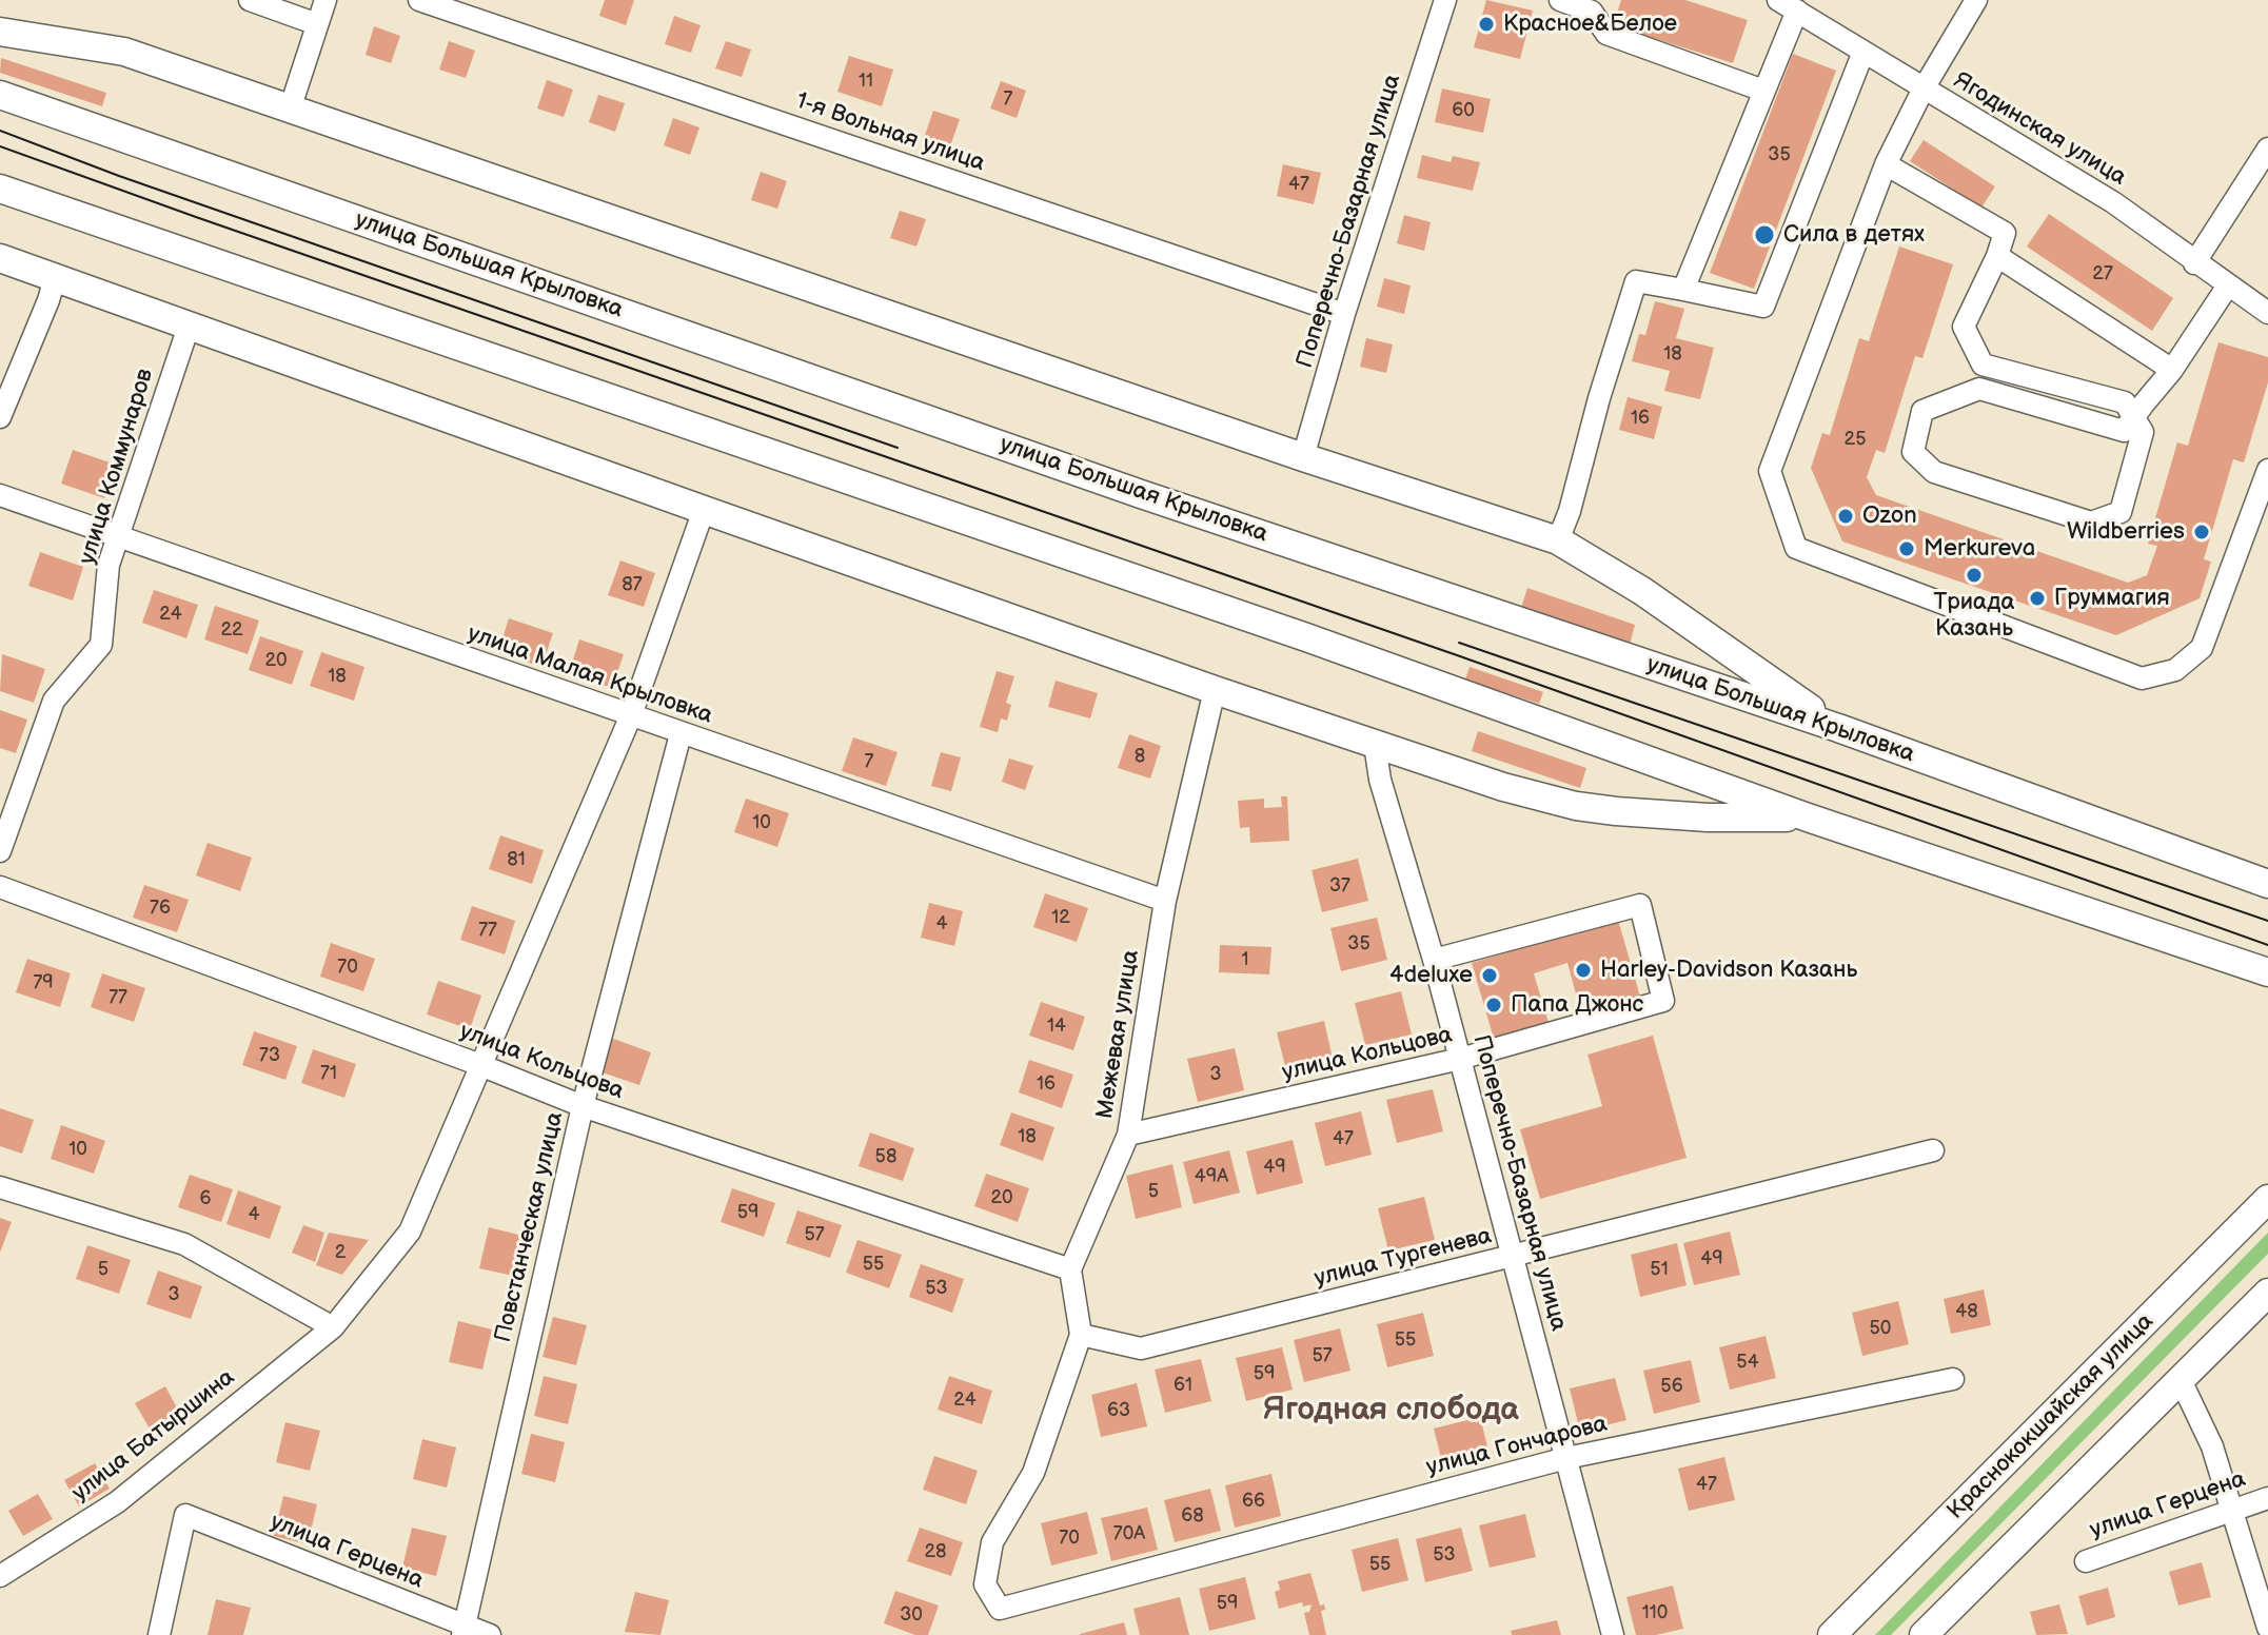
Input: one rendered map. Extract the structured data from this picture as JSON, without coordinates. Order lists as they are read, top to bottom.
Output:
{
  "streets": {
    "main road": ["улица Большая Крыловка", "Краснококшайская улица"],
    "street": [
      "Ягодинская улица",
      "1-я Вольная улица",
      "Поперечно-Базарная улица",
      "улица Коммунаров",
      "улица Малая Крыловка",
      "Межевая улица",
      "улица Кольцова",
      "Повстанческая улица",
      "улица Тургенева",
      "улица Батыршина",
      "улица Гончарова",
      "улица Герцена"
    ]
  },
  "crossings": [
    ["1-я Вольная улица", "Поперечно-Базарная улица"],
    ["Поперечно-Базарная улица", "улица Кольцова"],
    ["Поперечно-Базарная улица", "улица Тургенева"],
    ["Поперечно-Базарная улица", "улица Гончарова"],
    ["улица Коммунаров", "улица Малая Крыловка"],
    ["улица Малая Крыловка", "Межевая улица"],
    ["улица Малая Крыловка", "Повстанческая улица"],
    ["Межевая улица", "улица Кольцова"],
    ["улица Кольцова", "Повстанческая улица"],
    ["Повстанческая улица", "улица Герцена"],
    ["улица Тургенева", "улица Гончарова"]
  ],
  "districts": ["Ягодная слобода"],
  "places": [
    "Красное&Белое",
    "Сила в детях",
    "Ozon",
    "Wildberries",
    "Merkureva",
    "Триада Казань",
    "Груммагия",
    "Harley-Davidson Казань",
    "4deluxe",
    "Папа Джонс"
  ],
  "house_numbers": [
    "11",
    "7",
    "60",
    "35",
    "47",
    "27",
    "18",
    "16",
    "25",
    "87",
    "24",
    "22",
    "20",
    "18",
    "8",
    "7",
    "10",
    "81",
    "37",
    "76",
    "12",
    "4",
    "77",
    "35",
    "1",
    "70",
    "79",
    "77",
    "14",
    "73",
    "71",
    "3",
    "16",
    "18",
    "47",
    "10",
    "58",
    "49",
    "49А",
    "5",
    "20",
    "6",
    "59",
    "4",
    "57",
    "2",
    "49",
    "55",
    "5",
    "51",
    "53",
    "3",
    "48",
    "50",
    "55",
    "57",
    "54",
    "59",
    "61",
    "56",
    "24",
    "63",
    "47",
    "66",
    "68",
    "70А",
    "70",
    "28",
    "53",
    "55",
    "59",
    "110",
    "30"
  ]
}
